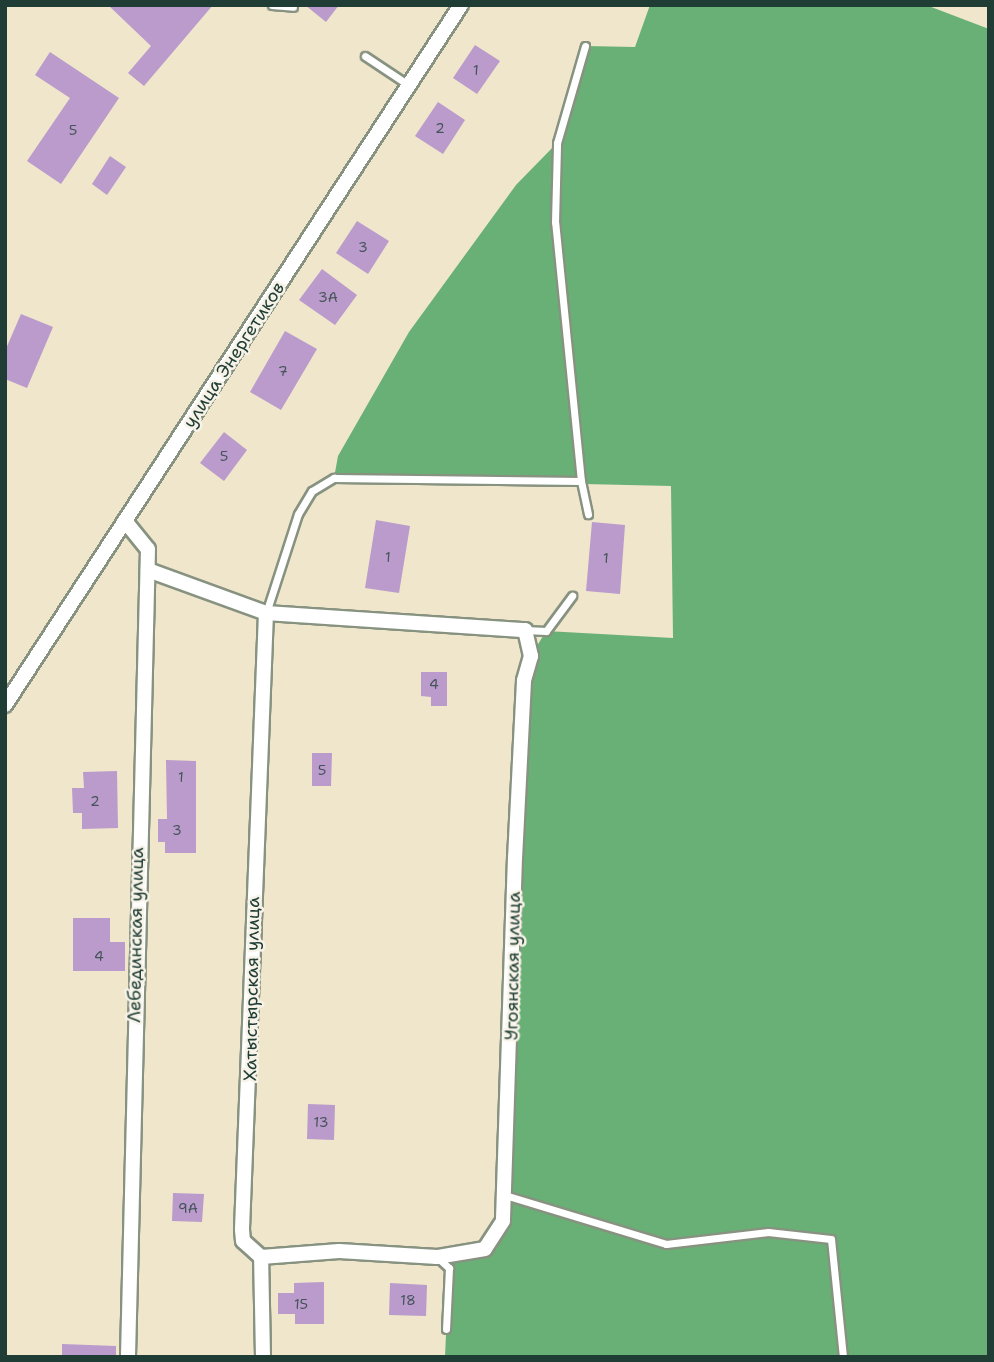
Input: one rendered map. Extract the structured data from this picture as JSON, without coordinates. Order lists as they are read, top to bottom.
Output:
{
  "streets": {
    "street": [
      "улица Энергетиков",
      "Лебединская улица",
      "Угоянская улица",
      "Хатыстырская улица"
    ]
  },
  "crossings": [
    ["улица Энергетиков", "Лебединская улица"],
    ["Угоянская улица", "Хатыстырская улица"]
  ],
  "house_numbers": [
    "1",
    "2",
    "5",
    "3",
    "3А",
    "7",
    "5",
    "1",
    "1",
    "4",
    "5",
    "1",
    "2",
    "3",
    "4",
    "13",
    "9А",
    "18",
    "15"
  ]
}
